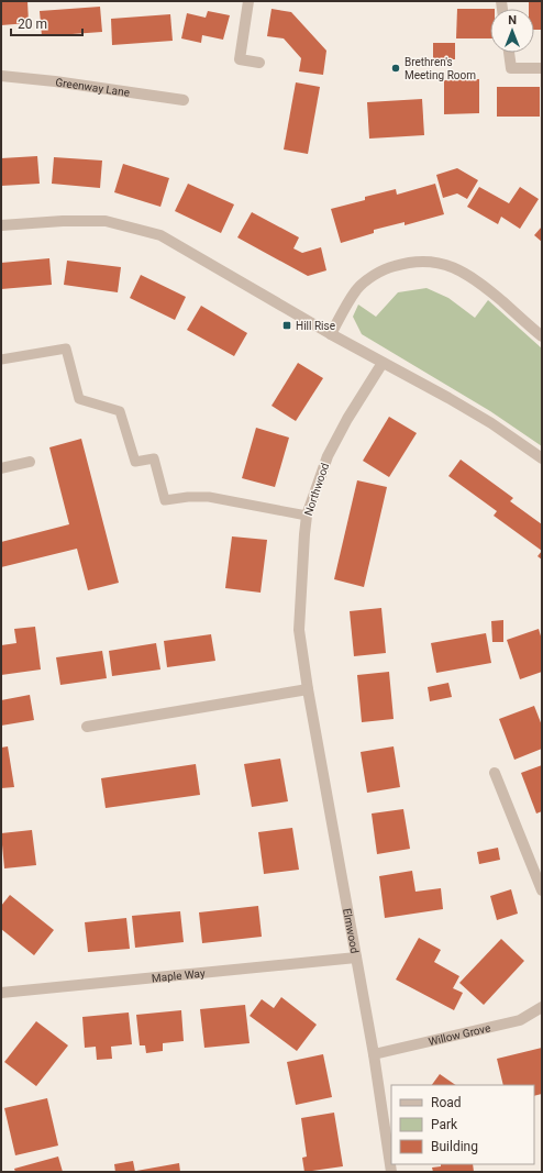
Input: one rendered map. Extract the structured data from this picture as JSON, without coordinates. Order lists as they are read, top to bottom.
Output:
{
  "streets": {
    "street": [
      "Greenway Lane",
      "Northwood",
      "Elmwood",
      "Maple Way",
      "Willow Grove"
    ]
  },
  "crossings": [
    ["Northwood", "Elmwood"],
    ["Elmwood", "Maple Way"],
    ["Elmwood", "Willow Grove"]
  ],
  "places": {
    "other": ["Brethren's Meeting Room"],
    "transit": ["Hill Rise"]
  },
  "legend": ["Road", "Park", "Building"],
  "scale_bar": "20 m",
  "north": "top"
}
